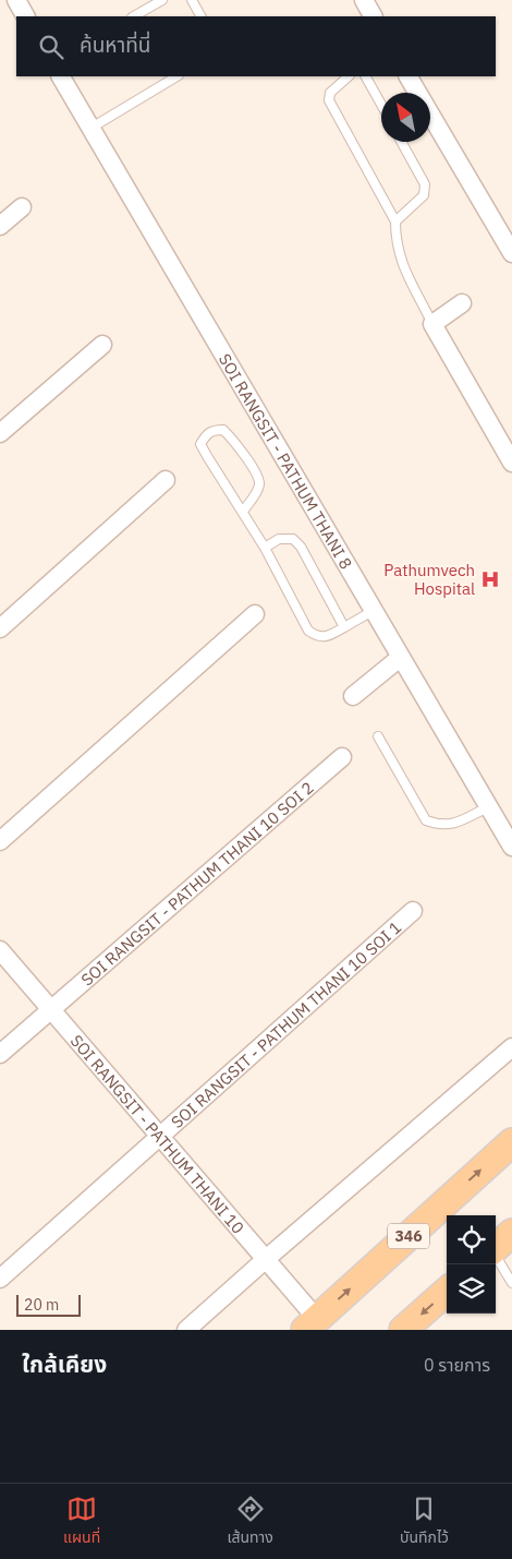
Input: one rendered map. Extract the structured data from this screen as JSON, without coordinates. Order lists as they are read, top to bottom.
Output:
{
  "streets": {
    "main road": ["346"],
    "street": [
      "SOI RANGSIT - PATHUM THANI 8",
      "SOI RANGSIT - PATHUM THANI 10 SOI 2",
      "SOI RANGSIT - PATHUM THANI 10 SOI 1",
      "SOI RANGSIT - PATHUM THANI 10"
    ]
  },
  "crossings": [
    ["SOI RANGSIT - PATHUM THANI 10 SOI 2", "SOI RANGSIT - PATHUM THANI 10"],
    ["SOI RANGSIT - PATHUM THANI 10 SOI 1", "SOI RANGSIT - PATHUM THANI 10"],
    ["SOI RANGSIT - PATHUM THANI 10", "346"]
  ],
  "places": {
    "hospital": ["Pathumvech Hospital"]
  },
  "scale_bar": "20 m",
  "north": "top left",
  "page": {
    "search": "ค้นหาที่นี่",
    "scale": "20 m",
    "heading": ["ใกล้เคียง", "0 รายการ"],
    "nav": ["แผนที่", "เส้นทาง", "บันทึกไว้"]
  }
}
